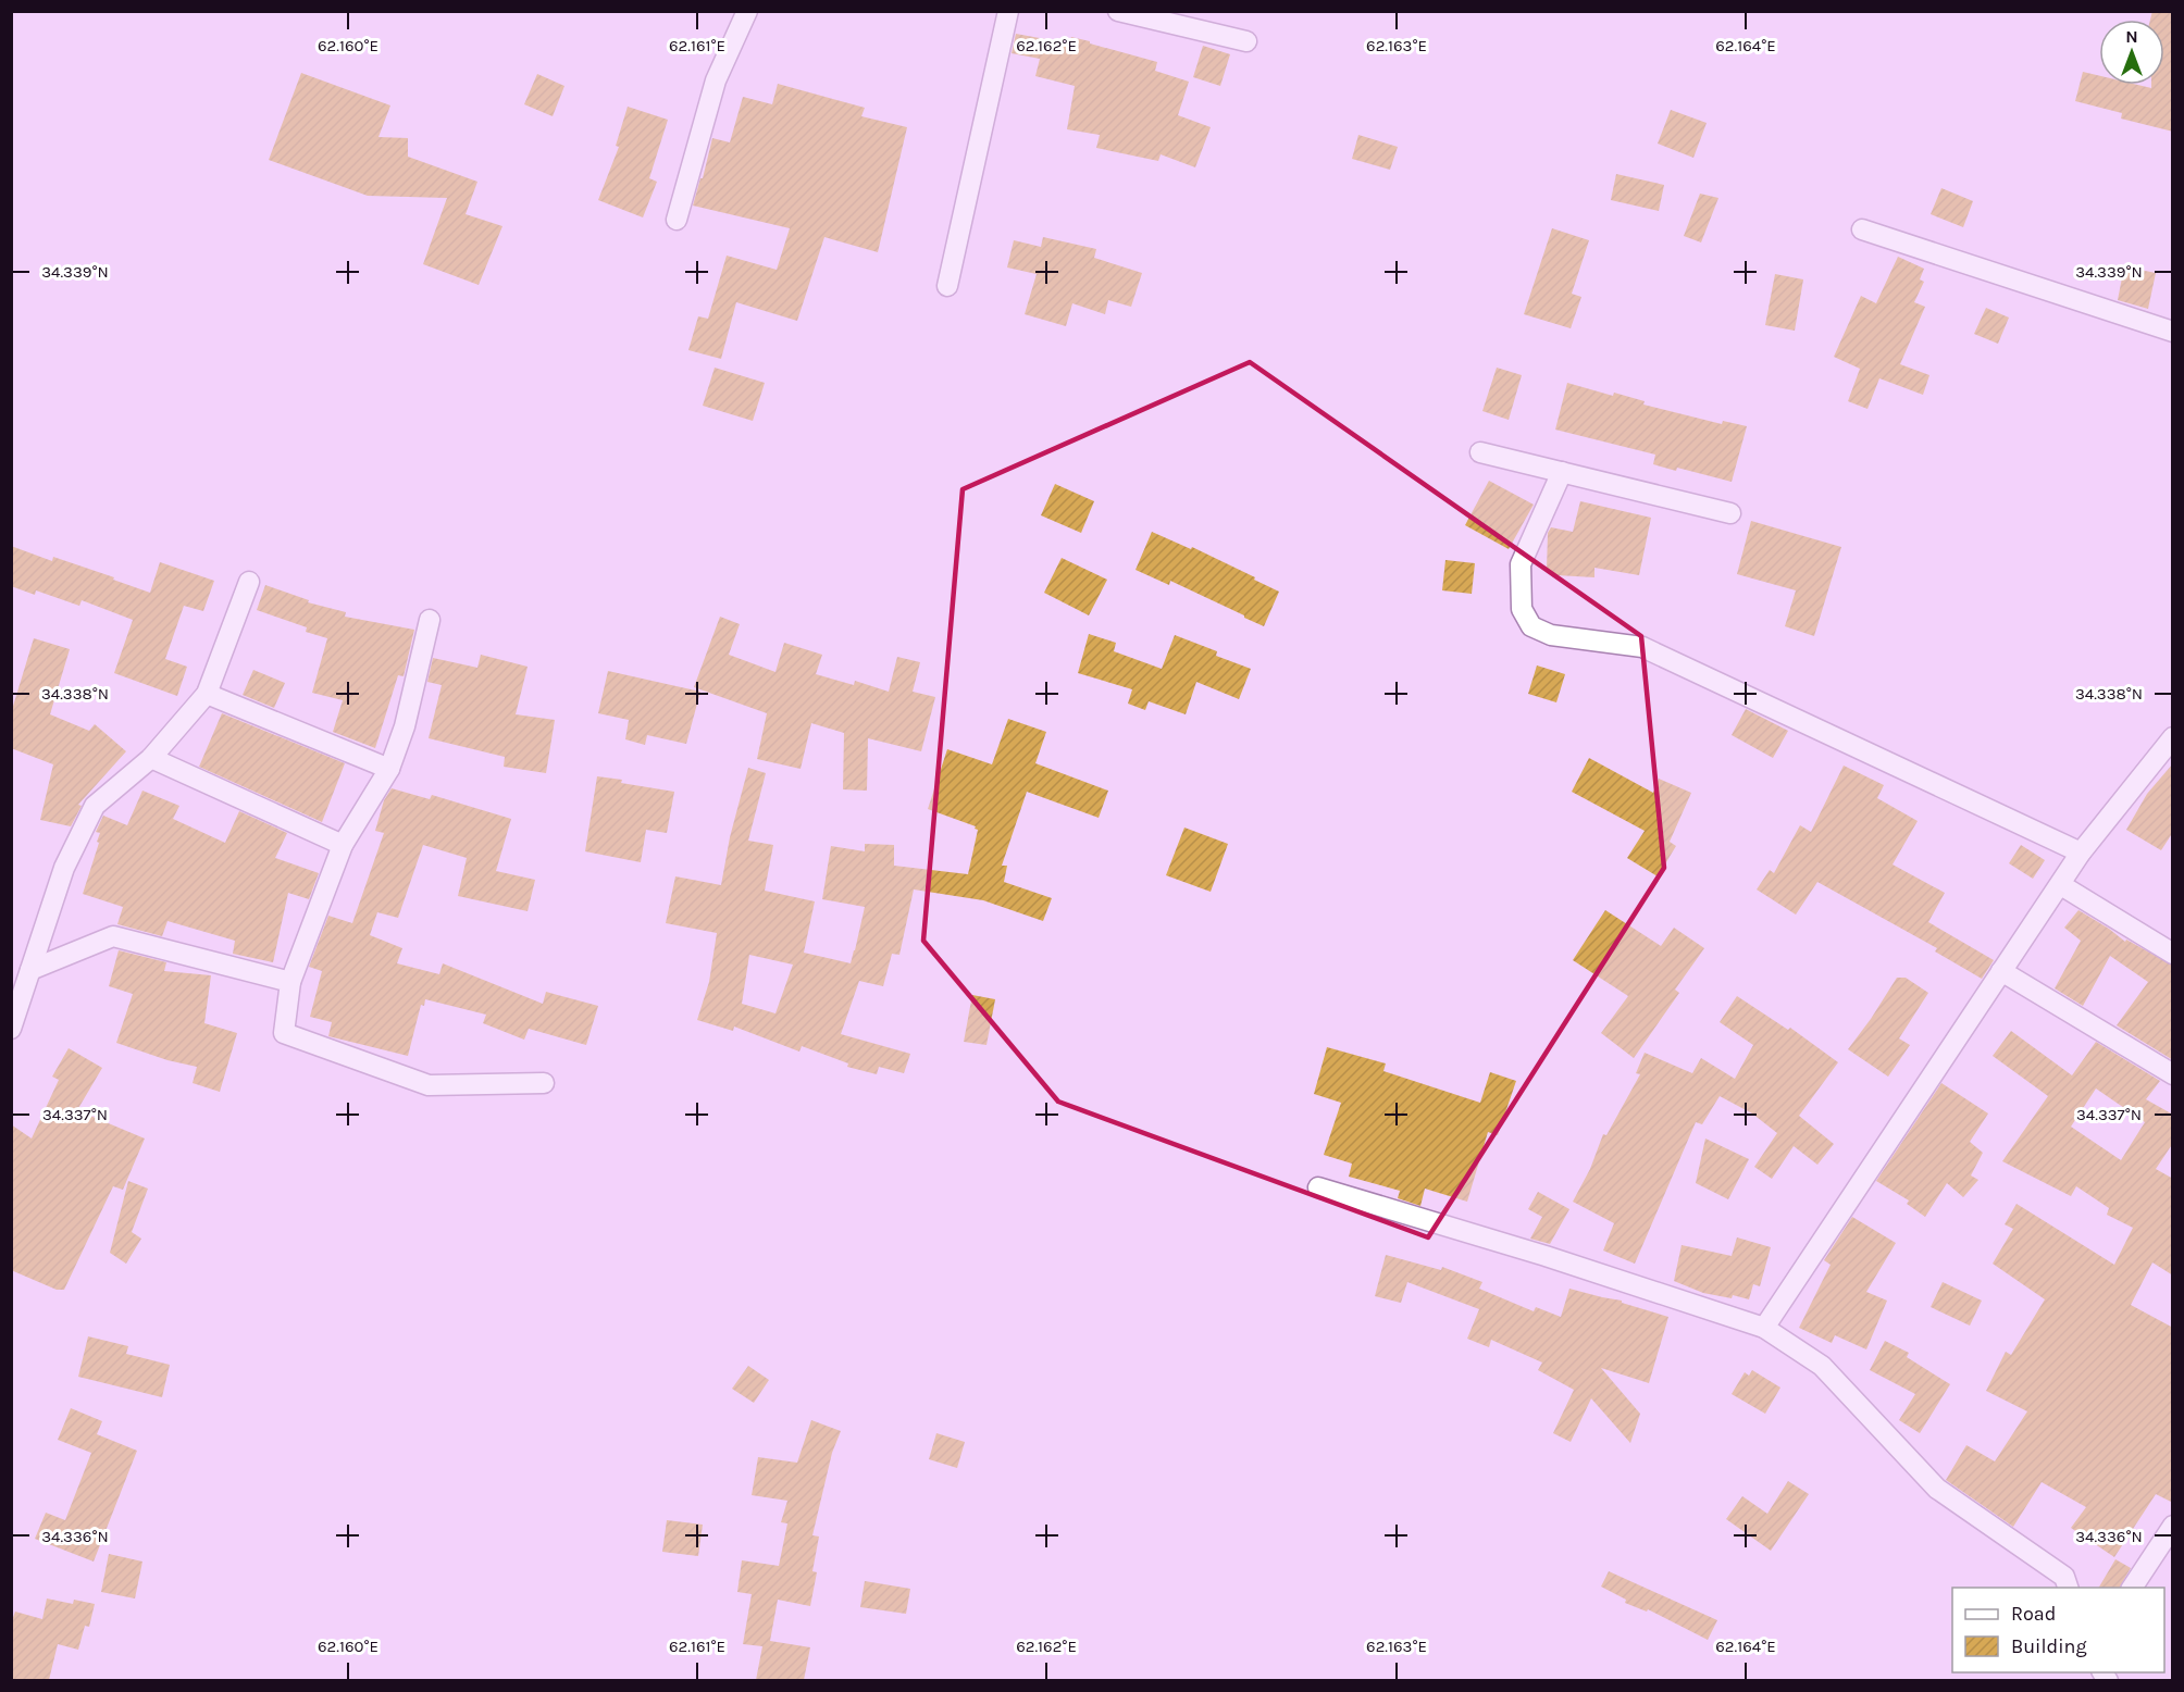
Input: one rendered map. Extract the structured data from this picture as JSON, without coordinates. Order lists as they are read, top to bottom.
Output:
{
  "legend": ["Road", "Building"],
  "north": "top",
  "coordinates": [
    "62.160°E",
    "62.161°E",
    "62.162°E",
    "62.163°E",
    "62.164°E",
    "34.339°N",
    "34.338°N",
    "34.337°N",
    "34.336°N"
  ]
}
